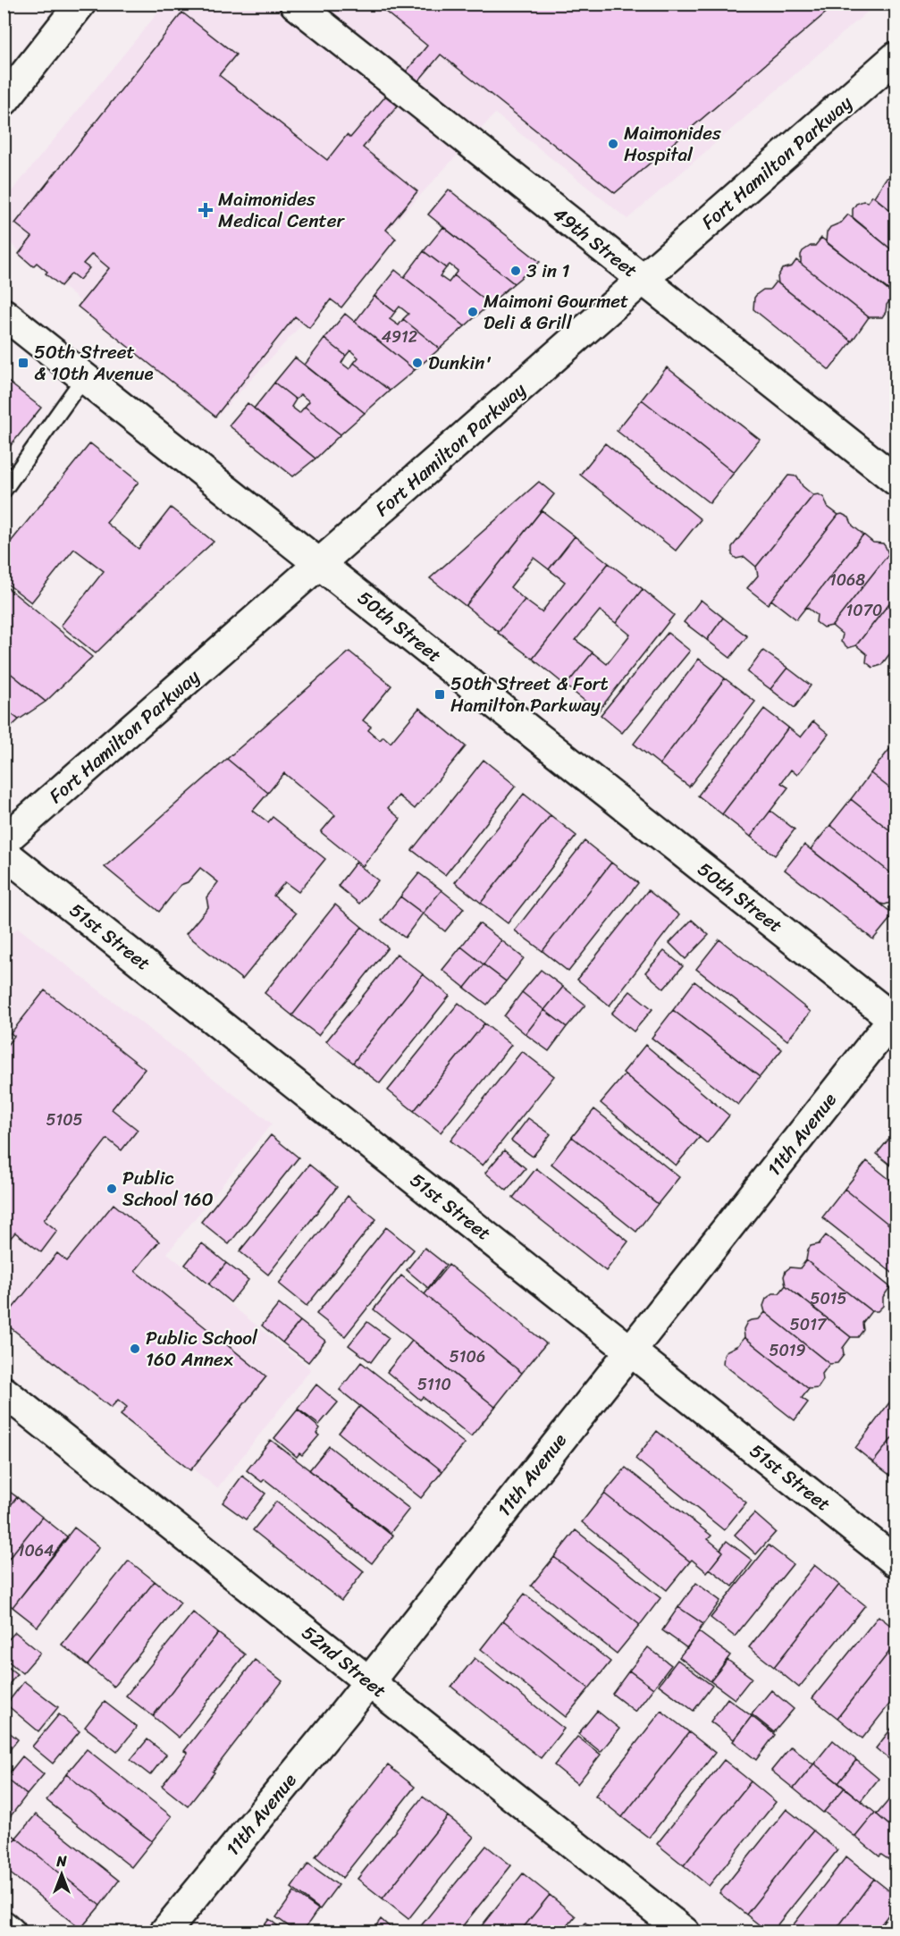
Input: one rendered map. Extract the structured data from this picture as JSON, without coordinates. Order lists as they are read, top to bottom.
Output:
{
  "streets": {
    "street": [
      "Fort Hamilton Parkway",
      "49th Street",
      "50th Street",
      "51st Street",
      "11th Avenue",
      "52nd Street"
    ]
  },
  "crossings": [
    ["Fort Hamilton Parkway", "49th Street"],
    ["Fort Hamilton Parkway", "50th Street"],
    ["50th Street", "11th Avenue"],
    ["51st Street", "11th Avenue"],
    ["11th Avenue", "52nd Street"]
  ],
  "places": {
    "other": [
      "Maimonides Hospital",
      "3 in 1",
      "Maimoni Gourmet Deli & Grill",
      "Dunkin'",
      "Public School 160",
      "Public School 160 Annex"
    ],
    "health": ["Maimonides Medical Center"],
    "transit": ["50th Street & 10th Avenue", "50th Street & Fort Hamilton Parkway"]
  },
  "house_numbers": [
    "4912",
    "1068",
    "1070",
    "5105",
    "5015",
    "5017",
    "5019",
    "5106",
    "5110",
    "1064"
  ],
  "north": "top"
}
